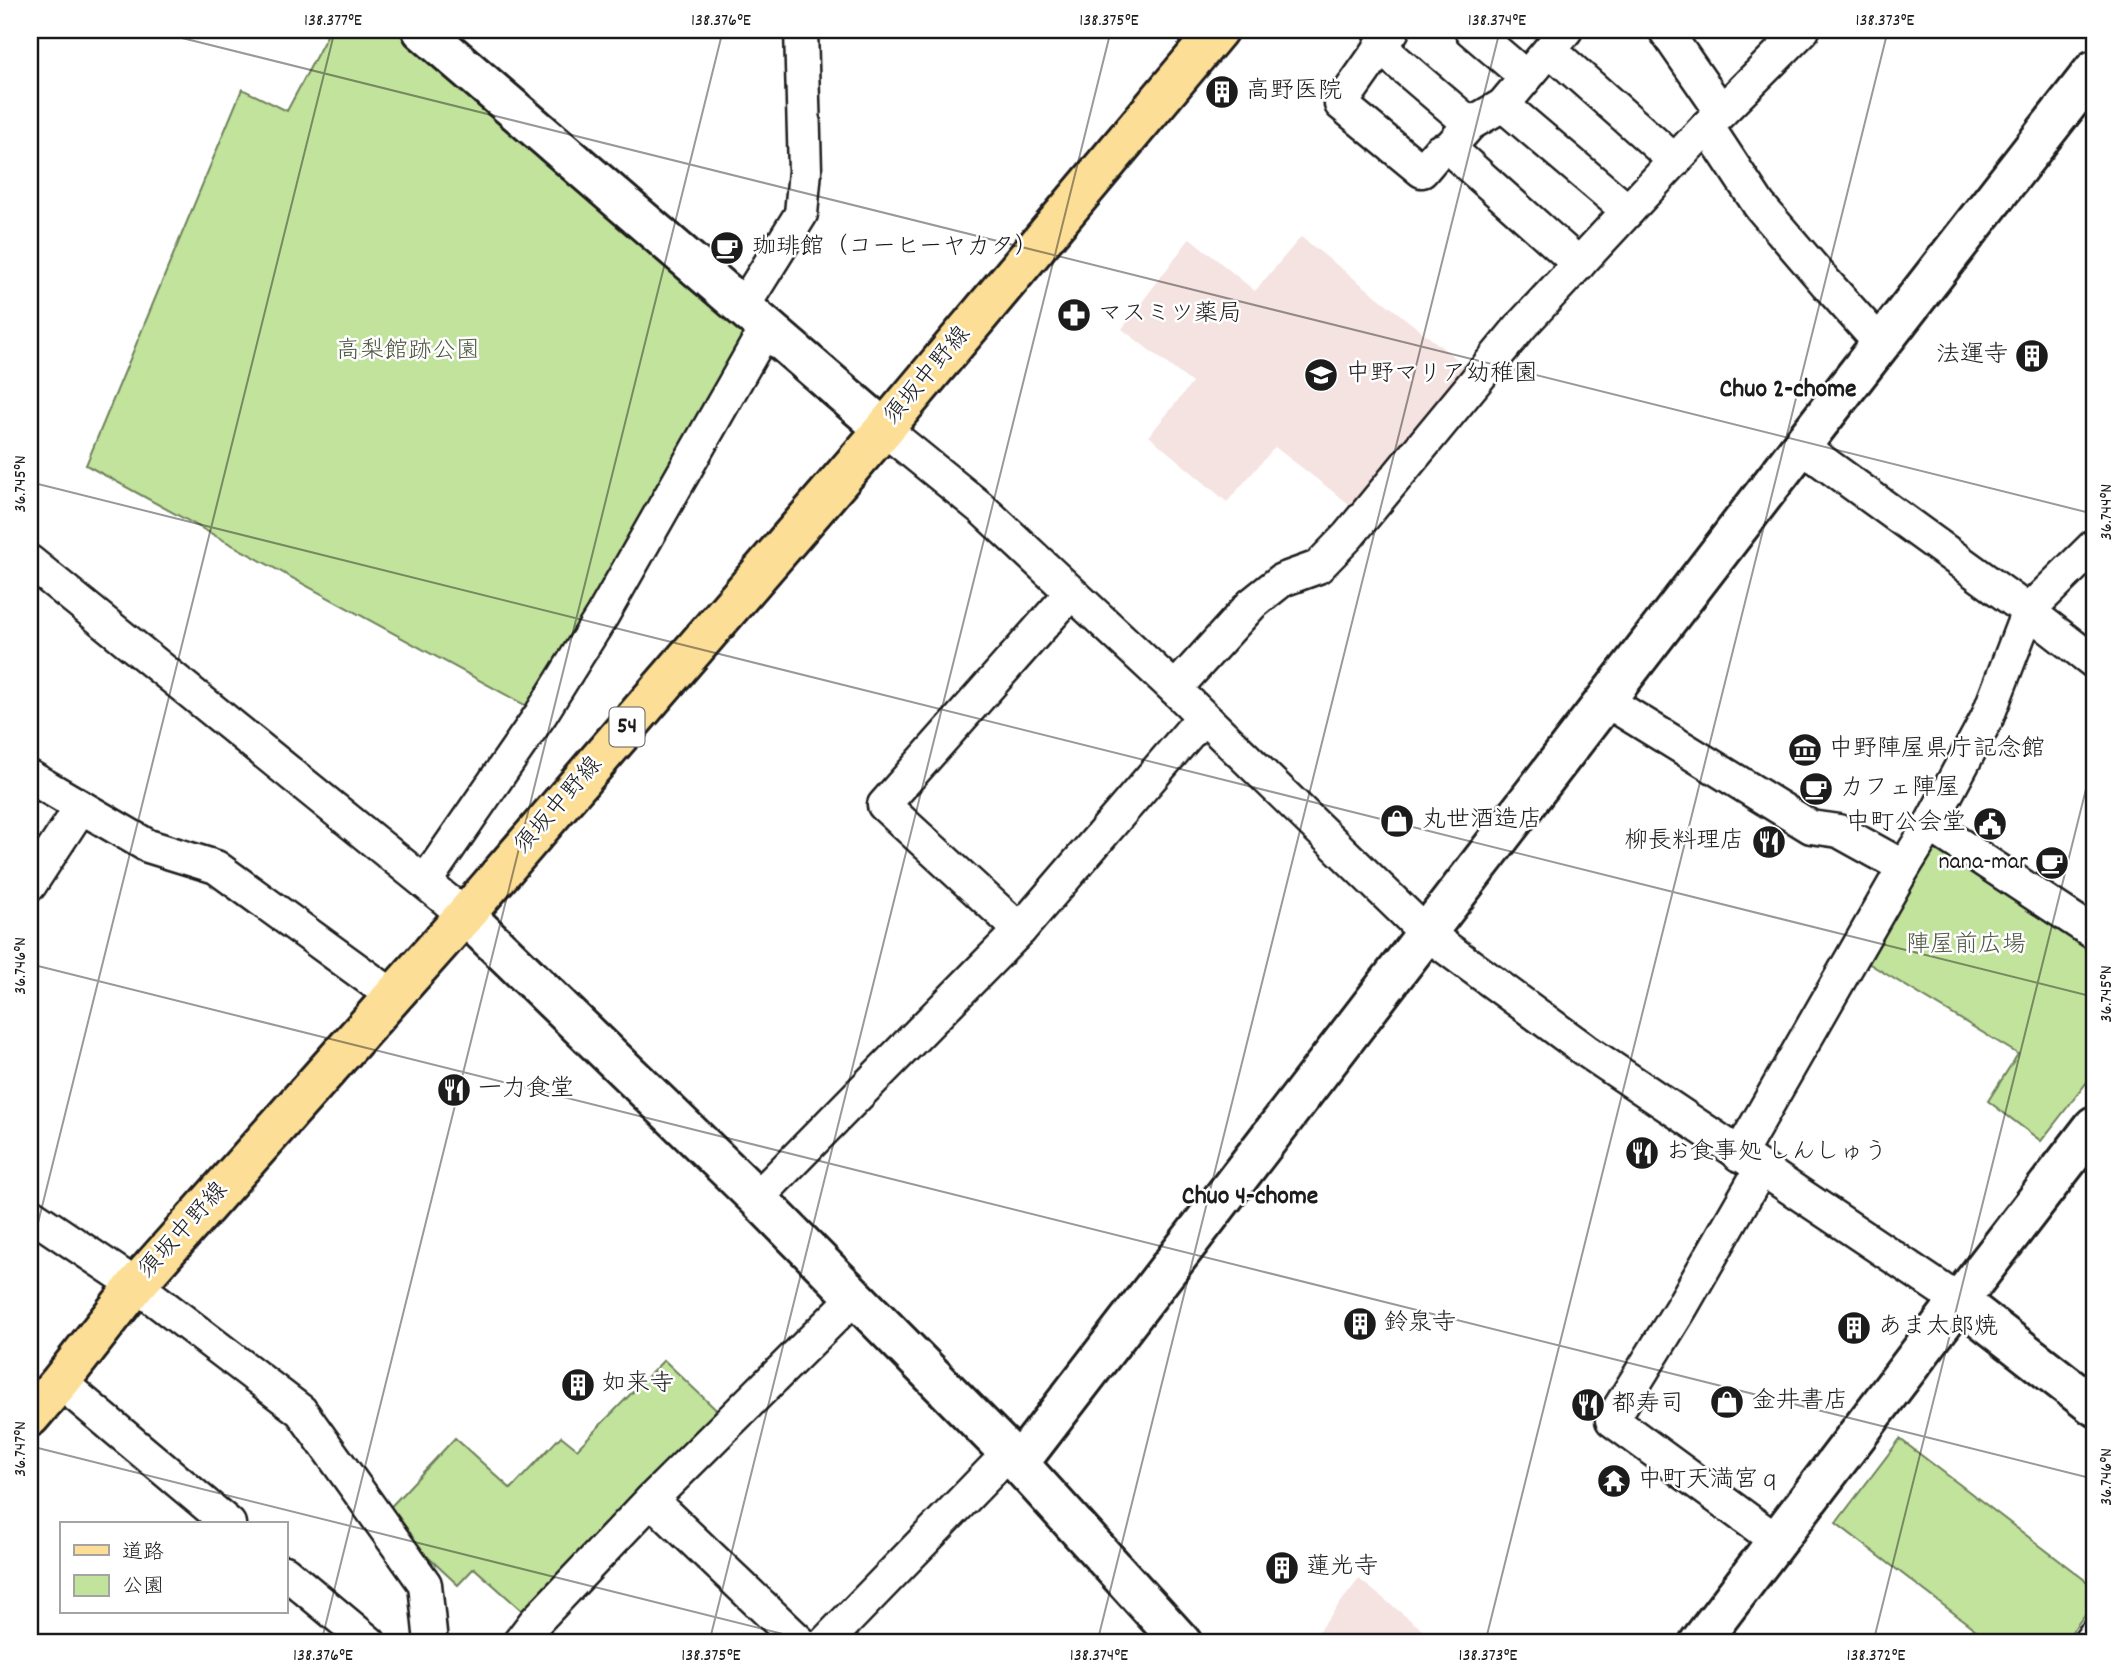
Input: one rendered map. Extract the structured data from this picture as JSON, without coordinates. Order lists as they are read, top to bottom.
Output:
{
  "streets": {
    "main road": ["須坂中野線", "54"]
  },
  "districts": ["Chuo 2-chome", "Chuo 4-chome"],
  "parks": ["高梨館跡公園", "陣屋前広場"],
  "places": {
    "building": [
      "高野医院",
      "法運寺",
      "鈴泉寺",
      "あま太郎焼",
      "如来寺",
      "蓮光寺"
    ],
    "cafe": ["珈琲館（コーヒーヤカタ）", "カフェ陣屋", "nana-mar"],
    "pharmacy": ["マスミツ薬局"],
    "school or university": ["中野マリア幼稚園"],
    "museum": ["中野陣屋県庁記念館"],
    "shop": ["丸世酒造店", "金井書店"],
    "public building": ["中町公会堂"],
    "restaurant": [
      "柳長料理店",
      "一力食堂",
      "お食事処 しんしゅう",
      "都寿司"
    ],
    "temple": ["中町天満宮ｑ"]
  },
  "legend": ["道路", "公園"],
  "coordinates": [
    "138.377°E",
    "138.376°E",
    "138.375°E",
    "138.374°E",
    "138.373°E",
    "36.745°N",
    "36.744°N",
    "36.746°N",
    "36.747°N",
    "138.372°E"
  ]
}
